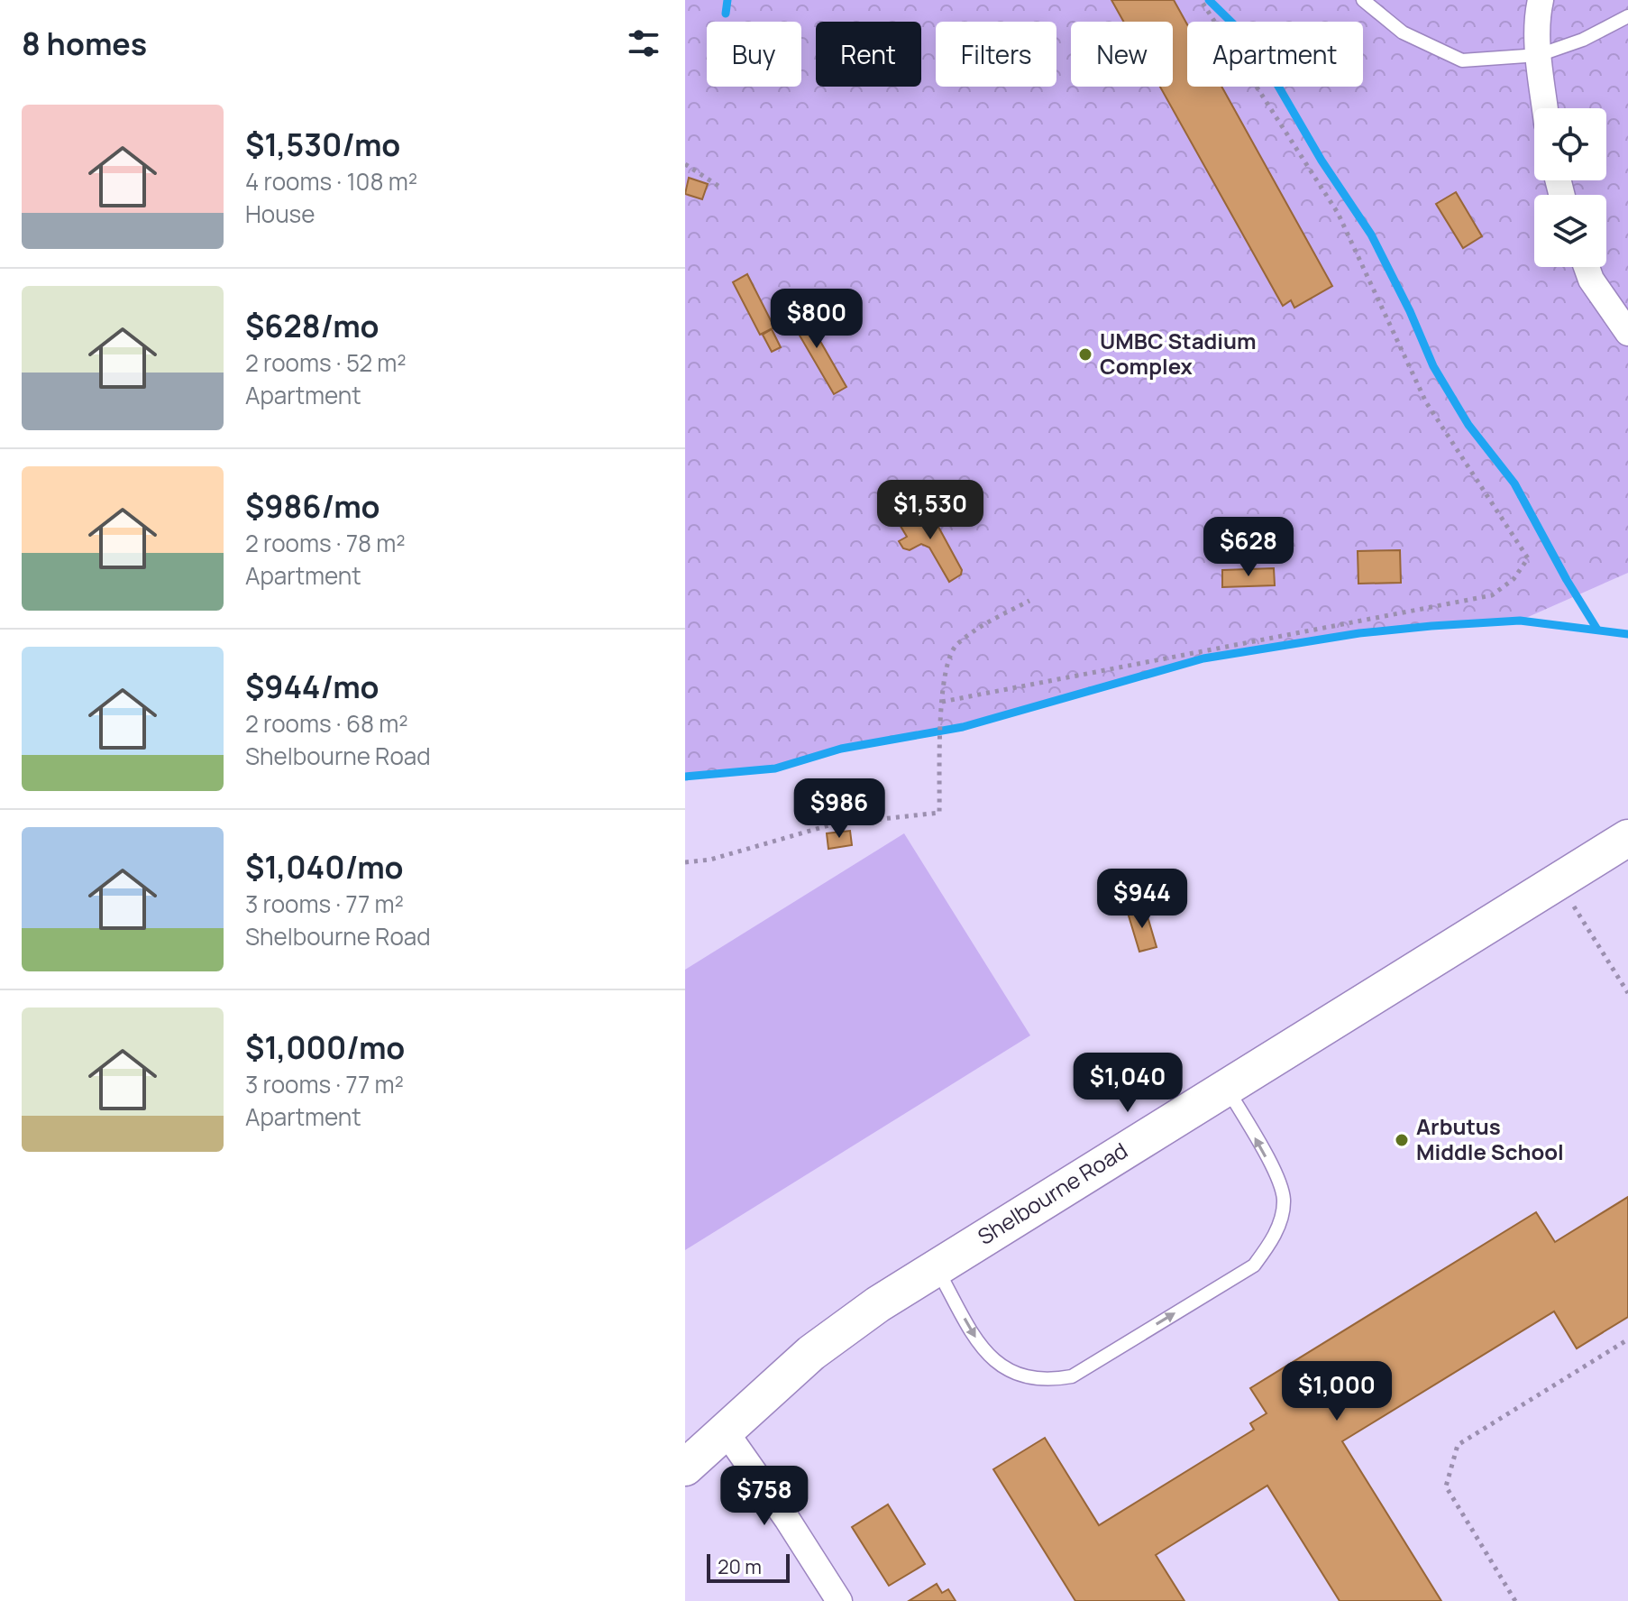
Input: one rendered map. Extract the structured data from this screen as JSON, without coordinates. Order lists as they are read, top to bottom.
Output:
{
  "streets": {
    "street": ["Shelbourne Road"]
  },
  "places": ["UMBC Stadium Complex", "Arbutus Middle School"],
  "scale_bar": "20 m",
  "page": {
    "heading": "8 homes",
    "chip": [
      "Buy",
      "Rent",
      "Filters",
      "New",
      "Apartment"
    ],
    "list": [
      {
        "name": "$1,530/mo",
        "note": "4 rooms · 108 m² · House"
      },
      {
        "name": "$628/mo",
        "note": "2 rooms · 52 m² · Apartment"
      },
      {
        "name": "$986/mo",
        "note": "2 rooms · 78 m² · Apartment"
      },
      {
        "name": "$944/mo",
        "note": "2 rooms · 68 m² · Shelbourne Road"
      },
      {
        "name": "$1,040/mo",
        "note": "3 rooms · 77 m² · Shelbourne Road"
      },
      {
        "name": "$1,000/mo",
        "note": "3 rooms · 77 m² · Apartment"
      }
    ],
    "price": [
      "$800",
      "$1,530",
      "$628",
      "$986",
      "$944",
      "$1,040",
      "$1,000",
      "$758"
    ],
    "scale": "20 m"
  }
}
